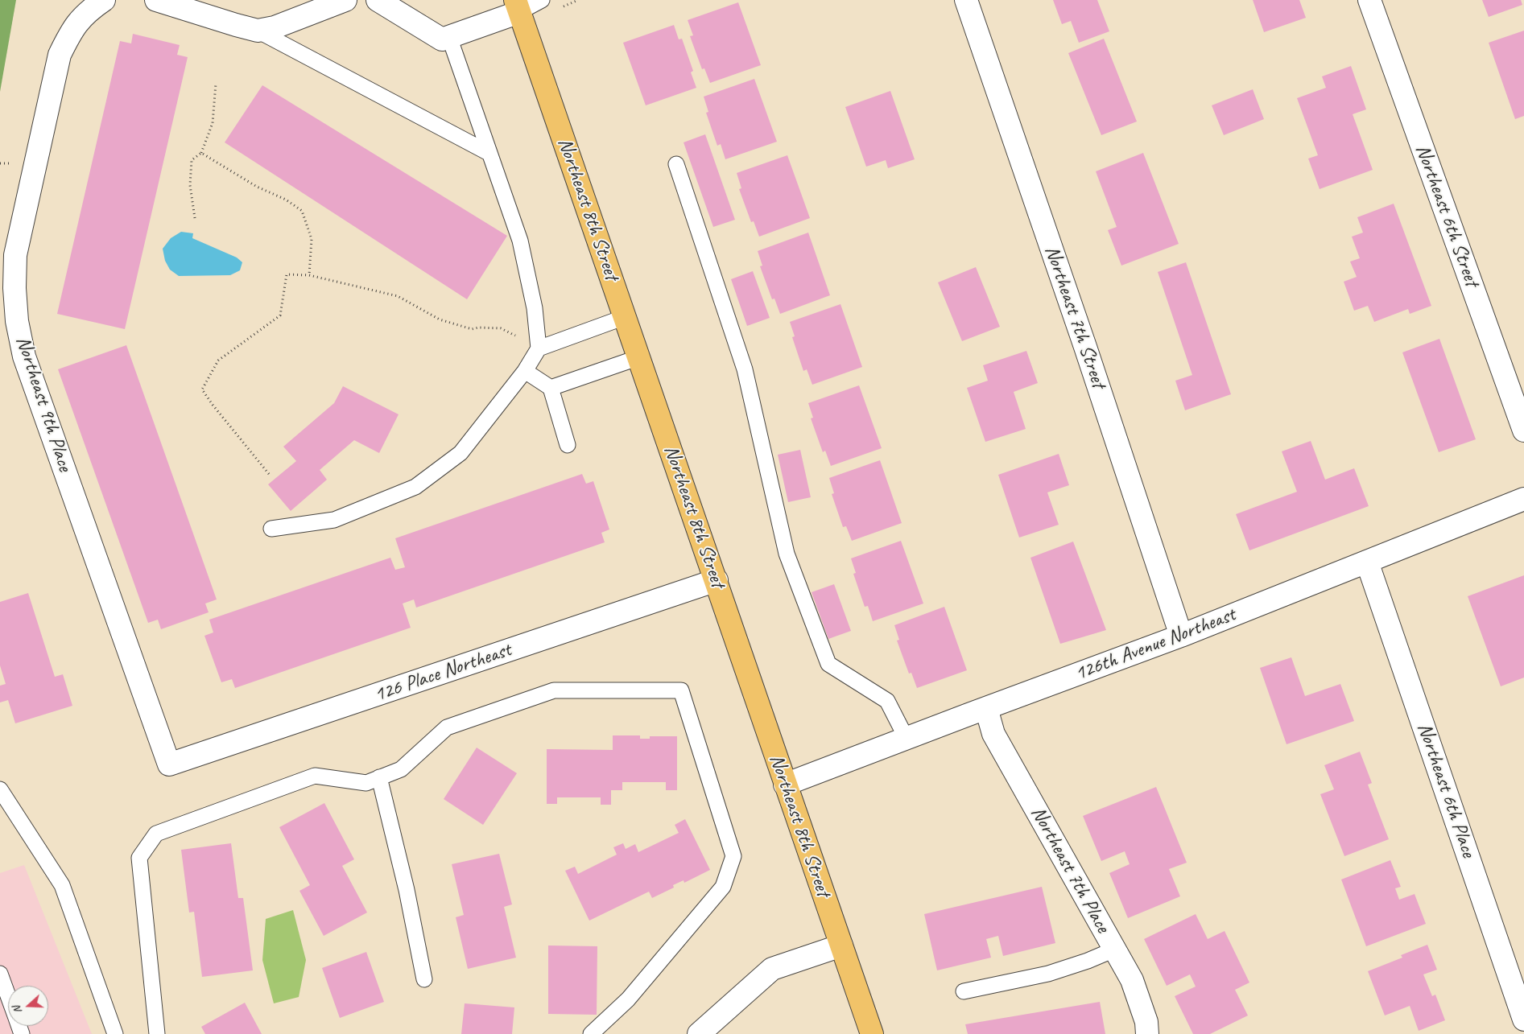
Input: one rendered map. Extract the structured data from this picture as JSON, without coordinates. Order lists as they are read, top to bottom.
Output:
{
  "streets": {
    "main road": ["Northeast 8th Street"],
    "street": [
      "Northeast 6th Street",
      "Northeast 7th Street",
      "Northeast 9th Place",
      "126th Avenue Northeast",
      "126 Place Northeast",
      "Northeast 6th Place",
      "Northeast 7th Place"
    ]
  },
  "crossings": [
    ["Northeast 8th Street", "126th Avenue Northeast"],
    ["Northeast 8th Street", "126 Place Northeast"],
    ["Northeast 7th Street", "126th Avenue Northeast"],
    ["Northeast 9th Place", "126 Place Northeast"],
    ["126th Avenue Northeast", "Northeast 6th Place"],
    ["126th Avenue Northeast", "Northeast 7th Place"]
  ],
  "north": "left"
}
